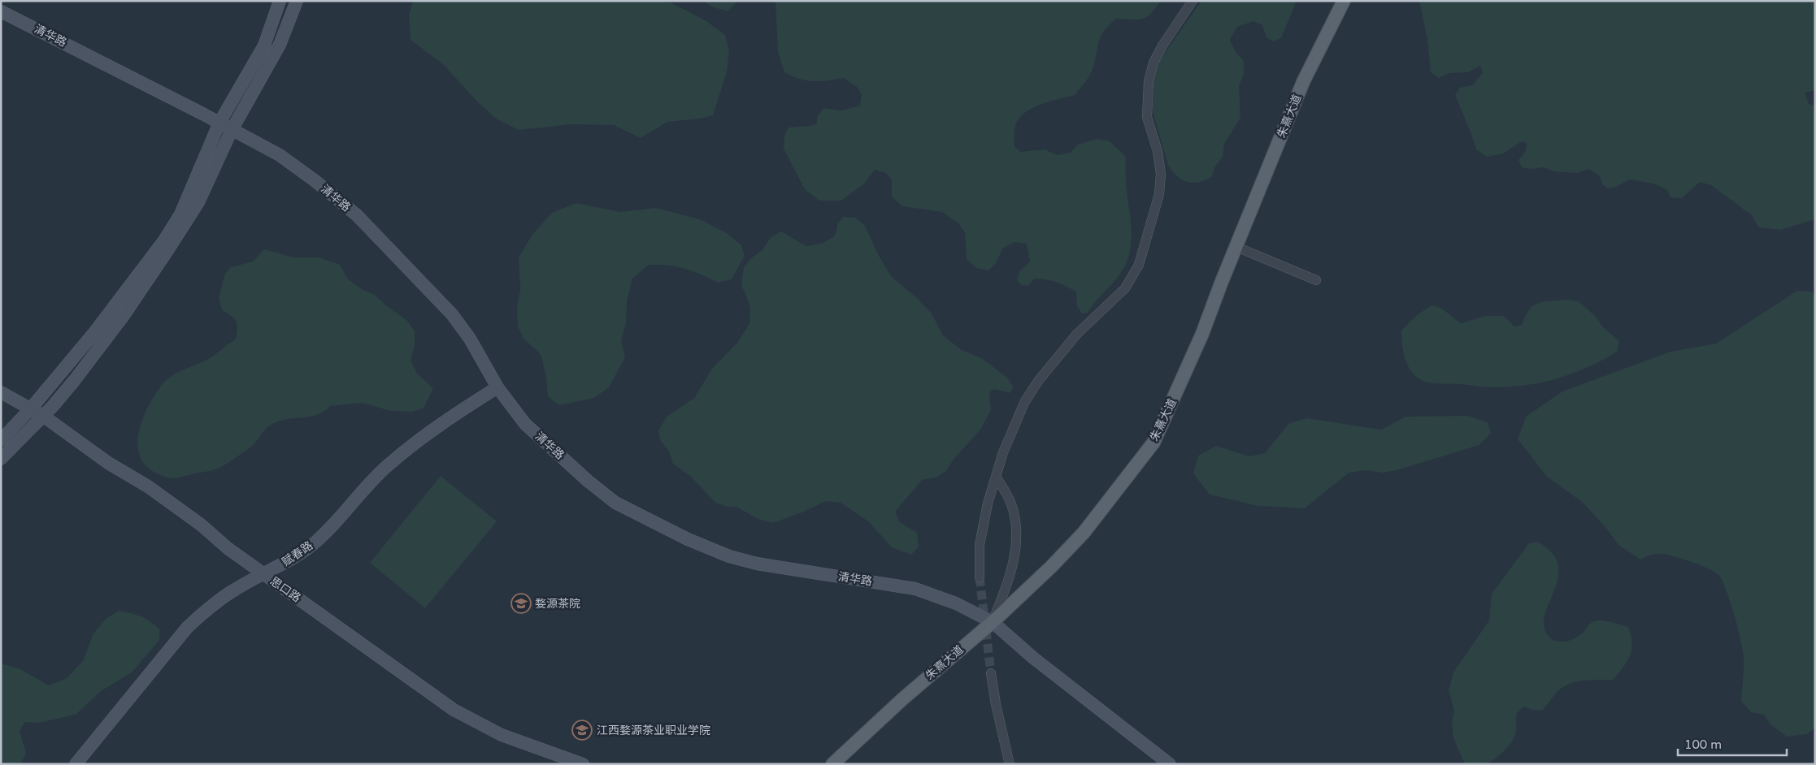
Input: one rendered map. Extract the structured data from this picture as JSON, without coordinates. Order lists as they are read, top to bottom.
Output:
{
  "streets": {
    "main road": [
      "清华路",
      "朱熹大道",
      "赋春路",
      "思口路"
    ]
  },
  "crossings": [
    ["清华路", "朱熹大道"],
    ["清华路", "赋春路"],
    ["赋春路", "思口路"]
  ],
  "places": {
    "school or university": ["婺源茶院", "江西婺源茶业职业学院"]
  },
  "scale_bar": "100 m"
}
